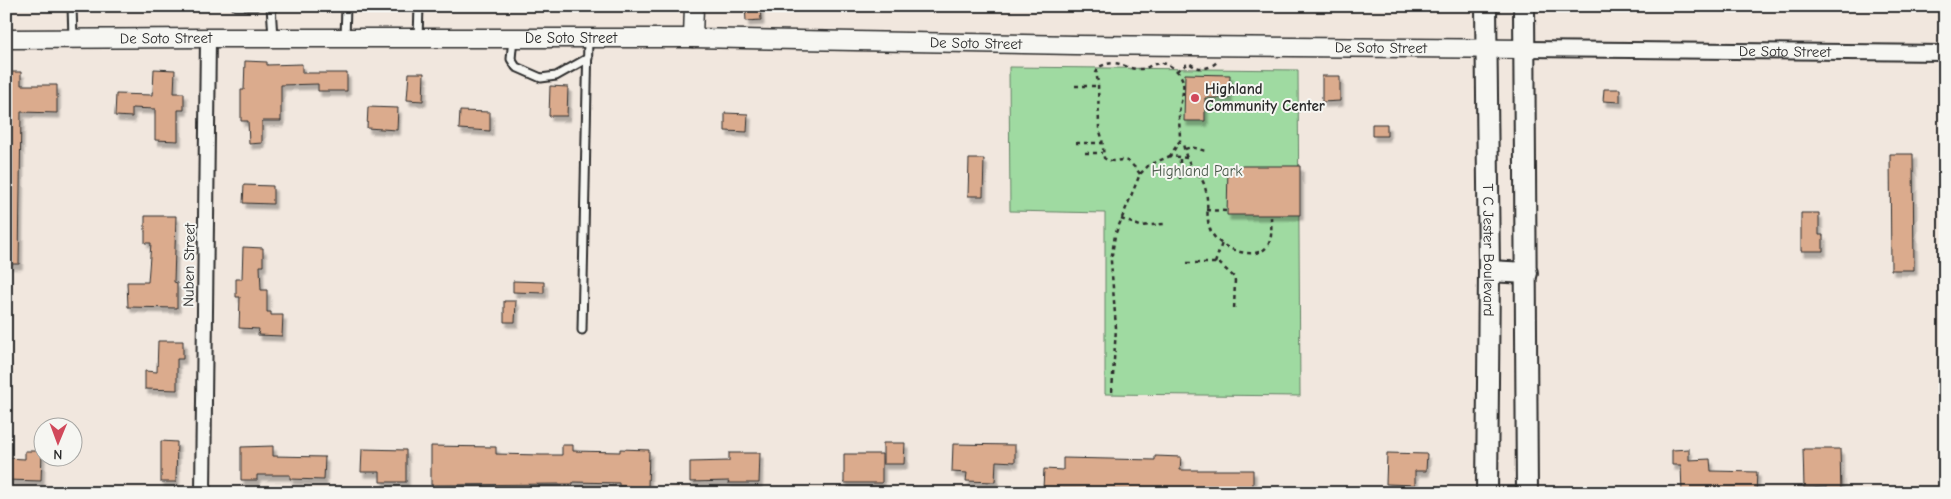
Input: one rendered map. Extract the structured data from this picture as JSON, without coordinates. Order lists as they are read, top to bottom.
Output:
{
  "streets": {
    "main road": ["T C Jester Boulevard"],
    "street": ["De Soto Street", "Nuben Street"]
  },
  "crossings": [
    ["De Soto Street", "T C Jester Boulevard"],
    ["De Soto Street", "Nuben Street"]
  ],
  "parks": ["Highland Park"],
  "places": ["Highland Community Center"],
  "north": "bottom"
}
